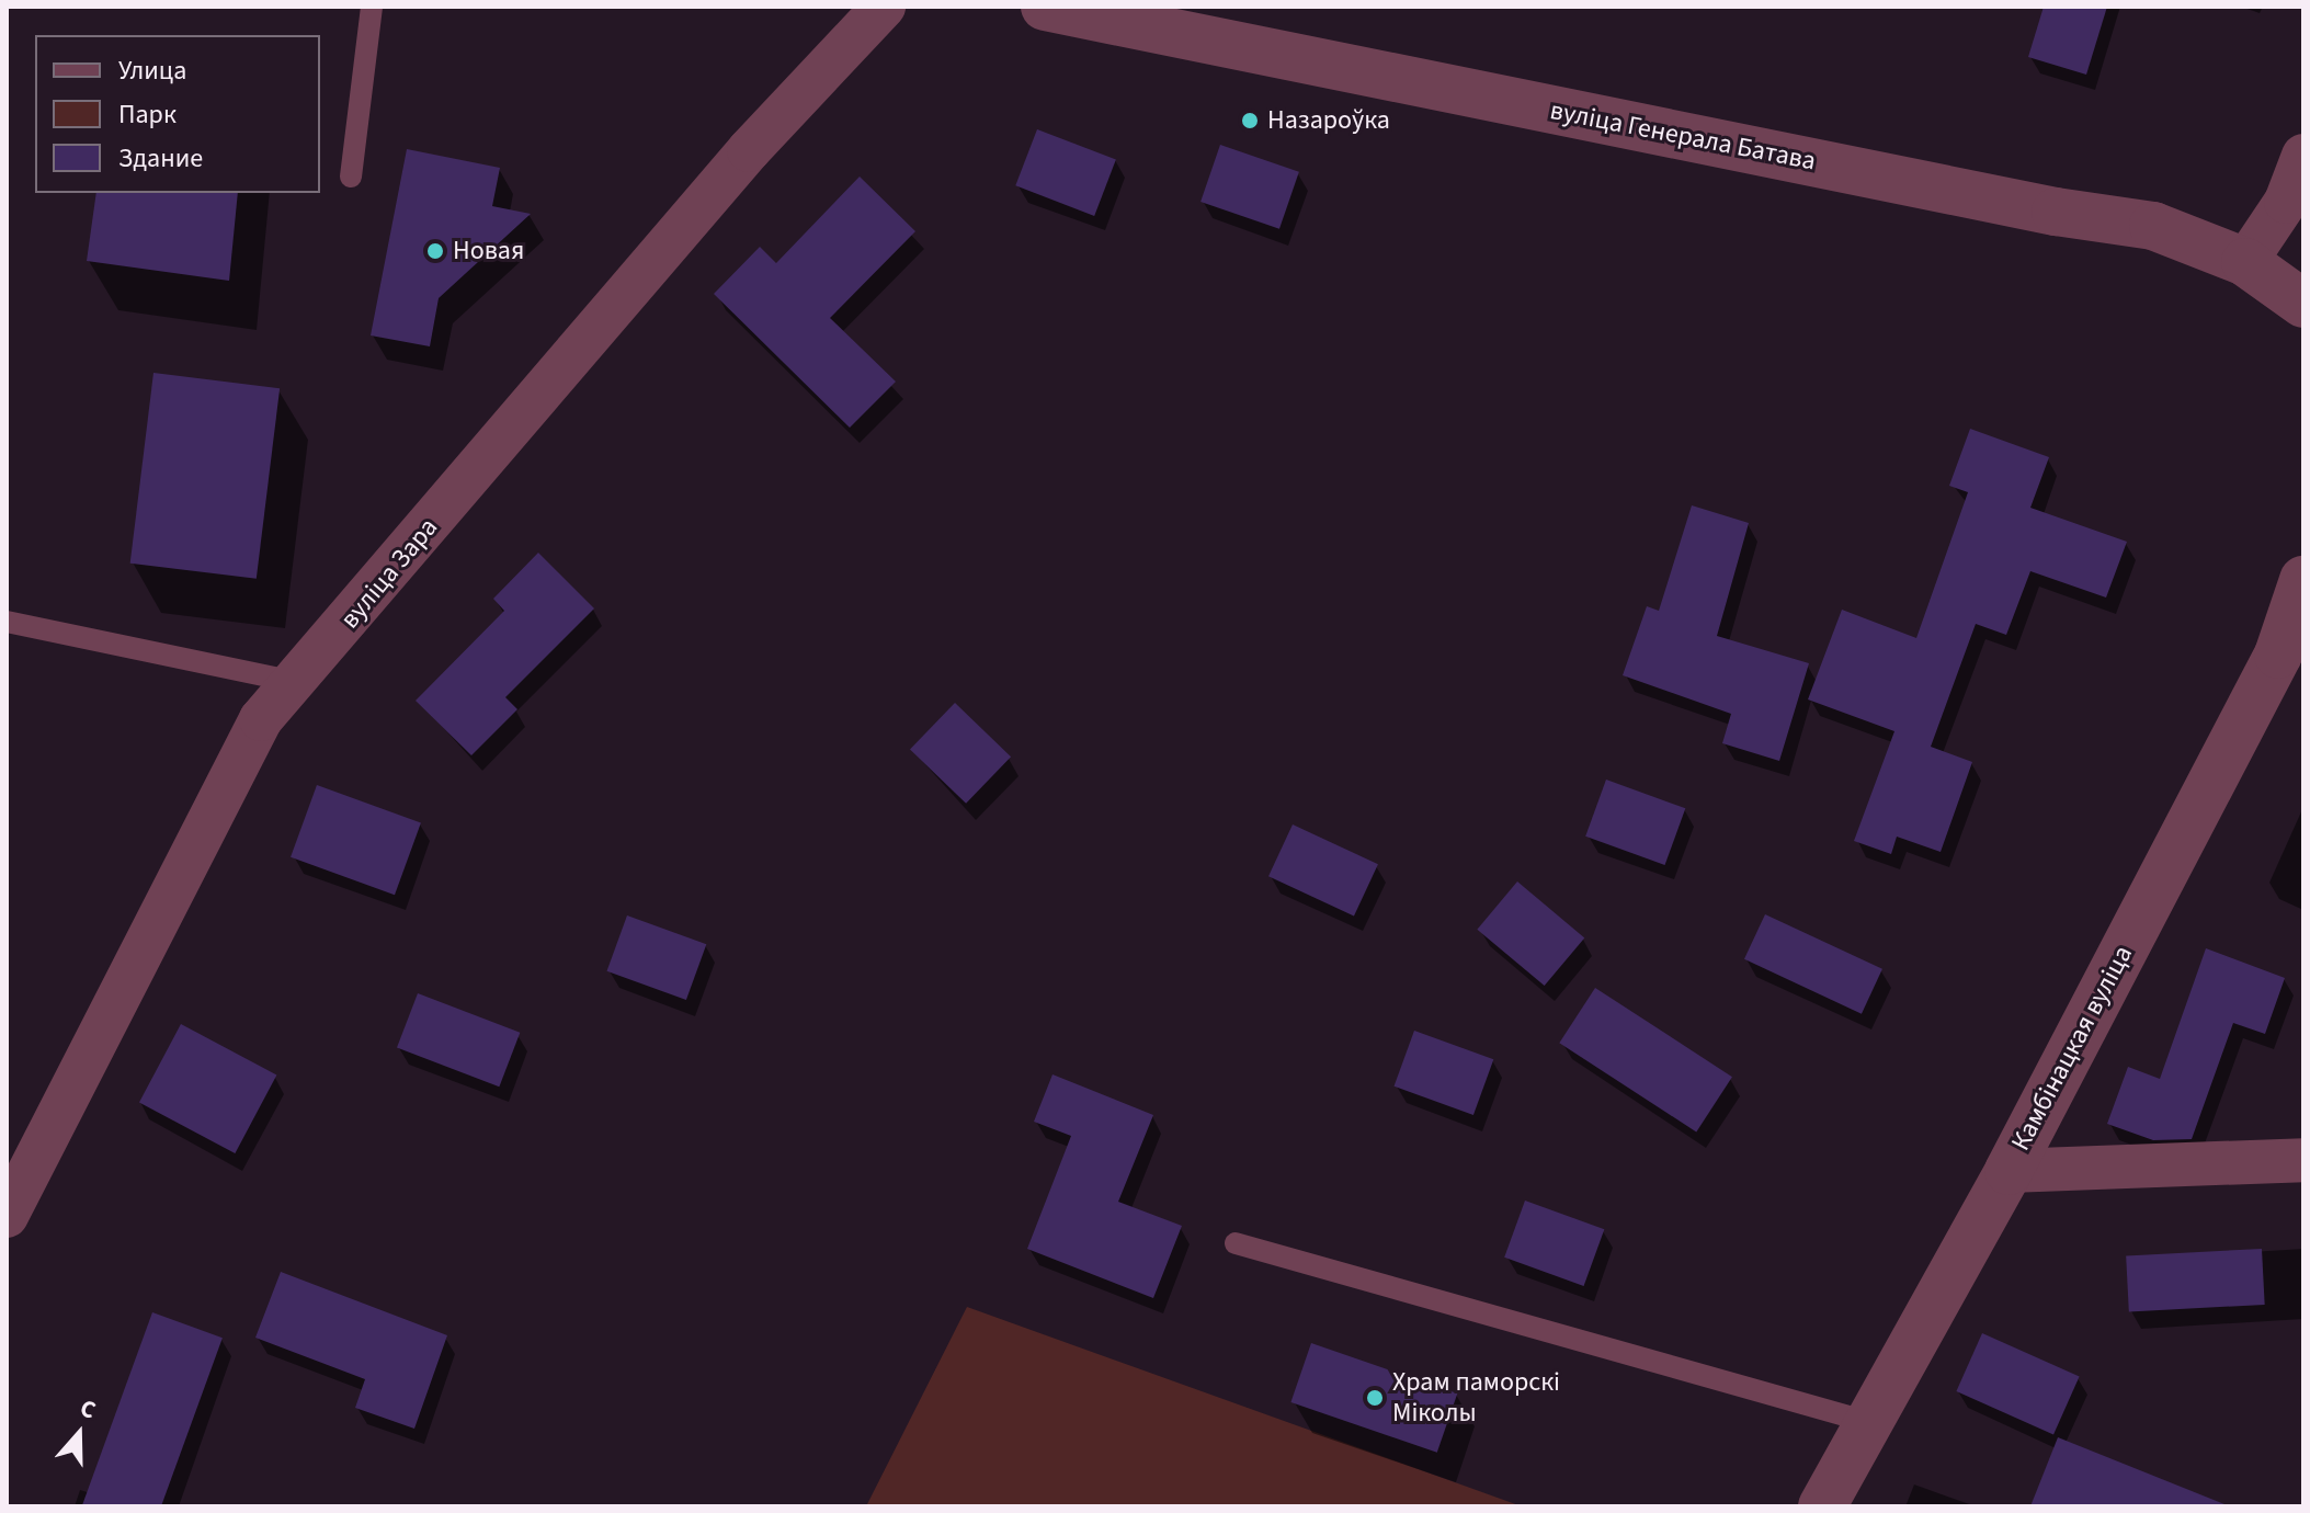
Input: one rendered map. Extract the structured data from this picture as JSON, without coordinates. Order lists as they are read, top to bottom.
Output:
{
  "streets": {
    "street": ["вуліца Генерала Батава", "вуліца Зара", "Камбінацкая вуліца"]
  },
  "places": ["Назароўка", "Новая", "Храм паморскі Міколы"],
  "legend": ["Улица", "Парк", "Здание"],
  "north": "top"
}
